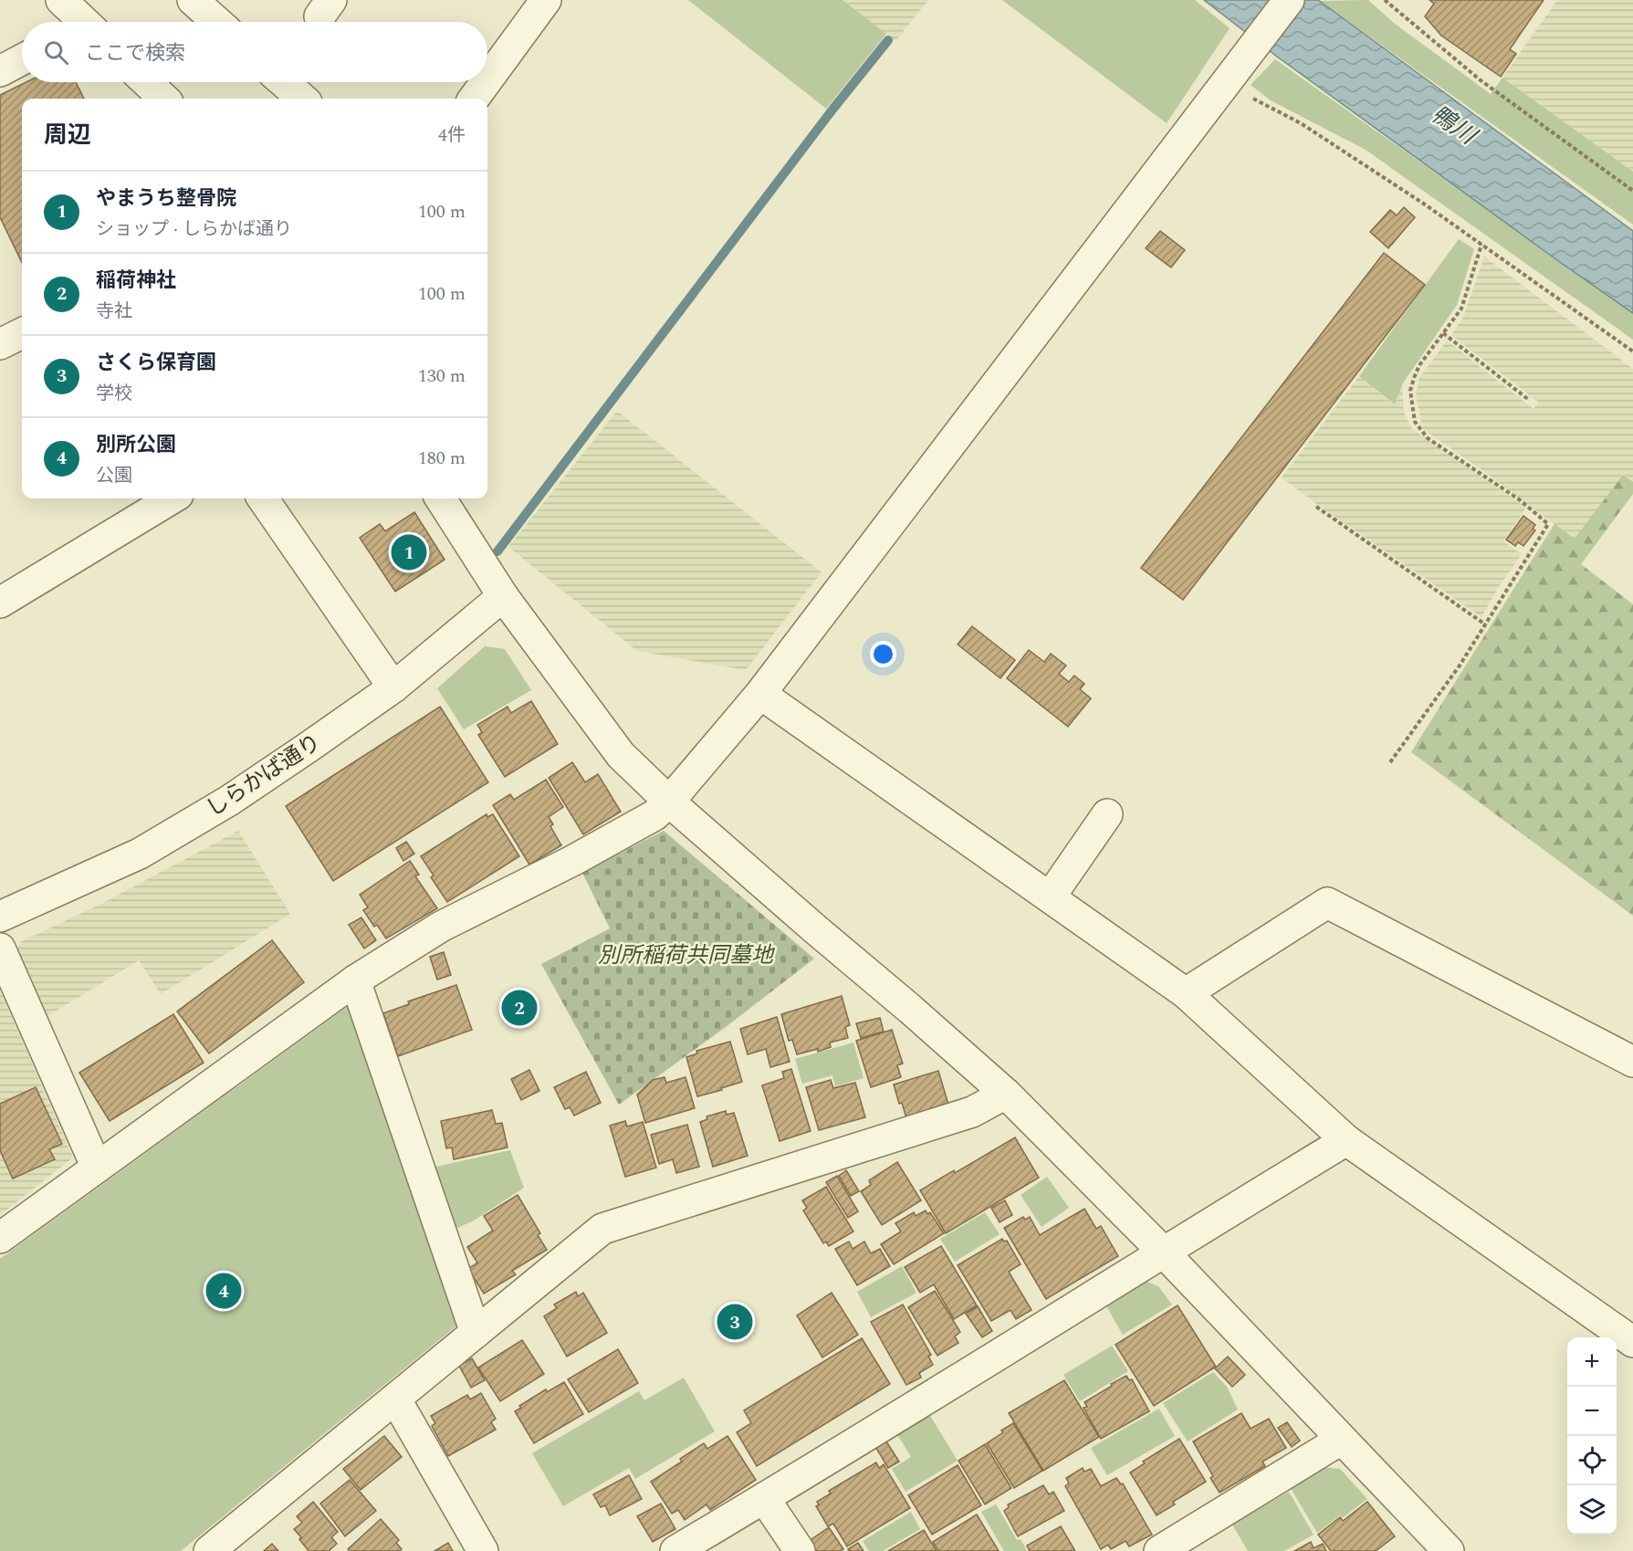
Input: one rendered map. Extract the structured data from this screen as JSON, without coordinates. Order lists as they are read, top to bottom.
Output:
{
  "streets": {
    "street": ["しらかば通り"]
  },
  "water": ["鴨川"],
  "parks": ["別所稲荷共同墓地"],
  "page": {
    "search": "ここで検索",
    "heading": ["周辺", "4件"],
    "list": [
      {
        "mark": "1",
        "name": "やまうち整骨院",
        "note": "ショップ · しらかば通り",
        "value": "100 m"
      },
      {
        "mark": "2",
        "name": "稲荷神社",
        "note": "寺社",
        "value": "100 m"
      },
      {
        "mark": "3",
        "name": "さくら保育園",
        "note": "学校",
        "value": "130 m"
      },
      {
        "mark": "4",
        "name": "別所公園",
        "note": "公園",
        "value": "180 m"
      }
    ],
    "pins": [
      "1",
      "2",
      "4",
      "3"
    ],
    "map_buttons": ["+", "−"]
  }
}
